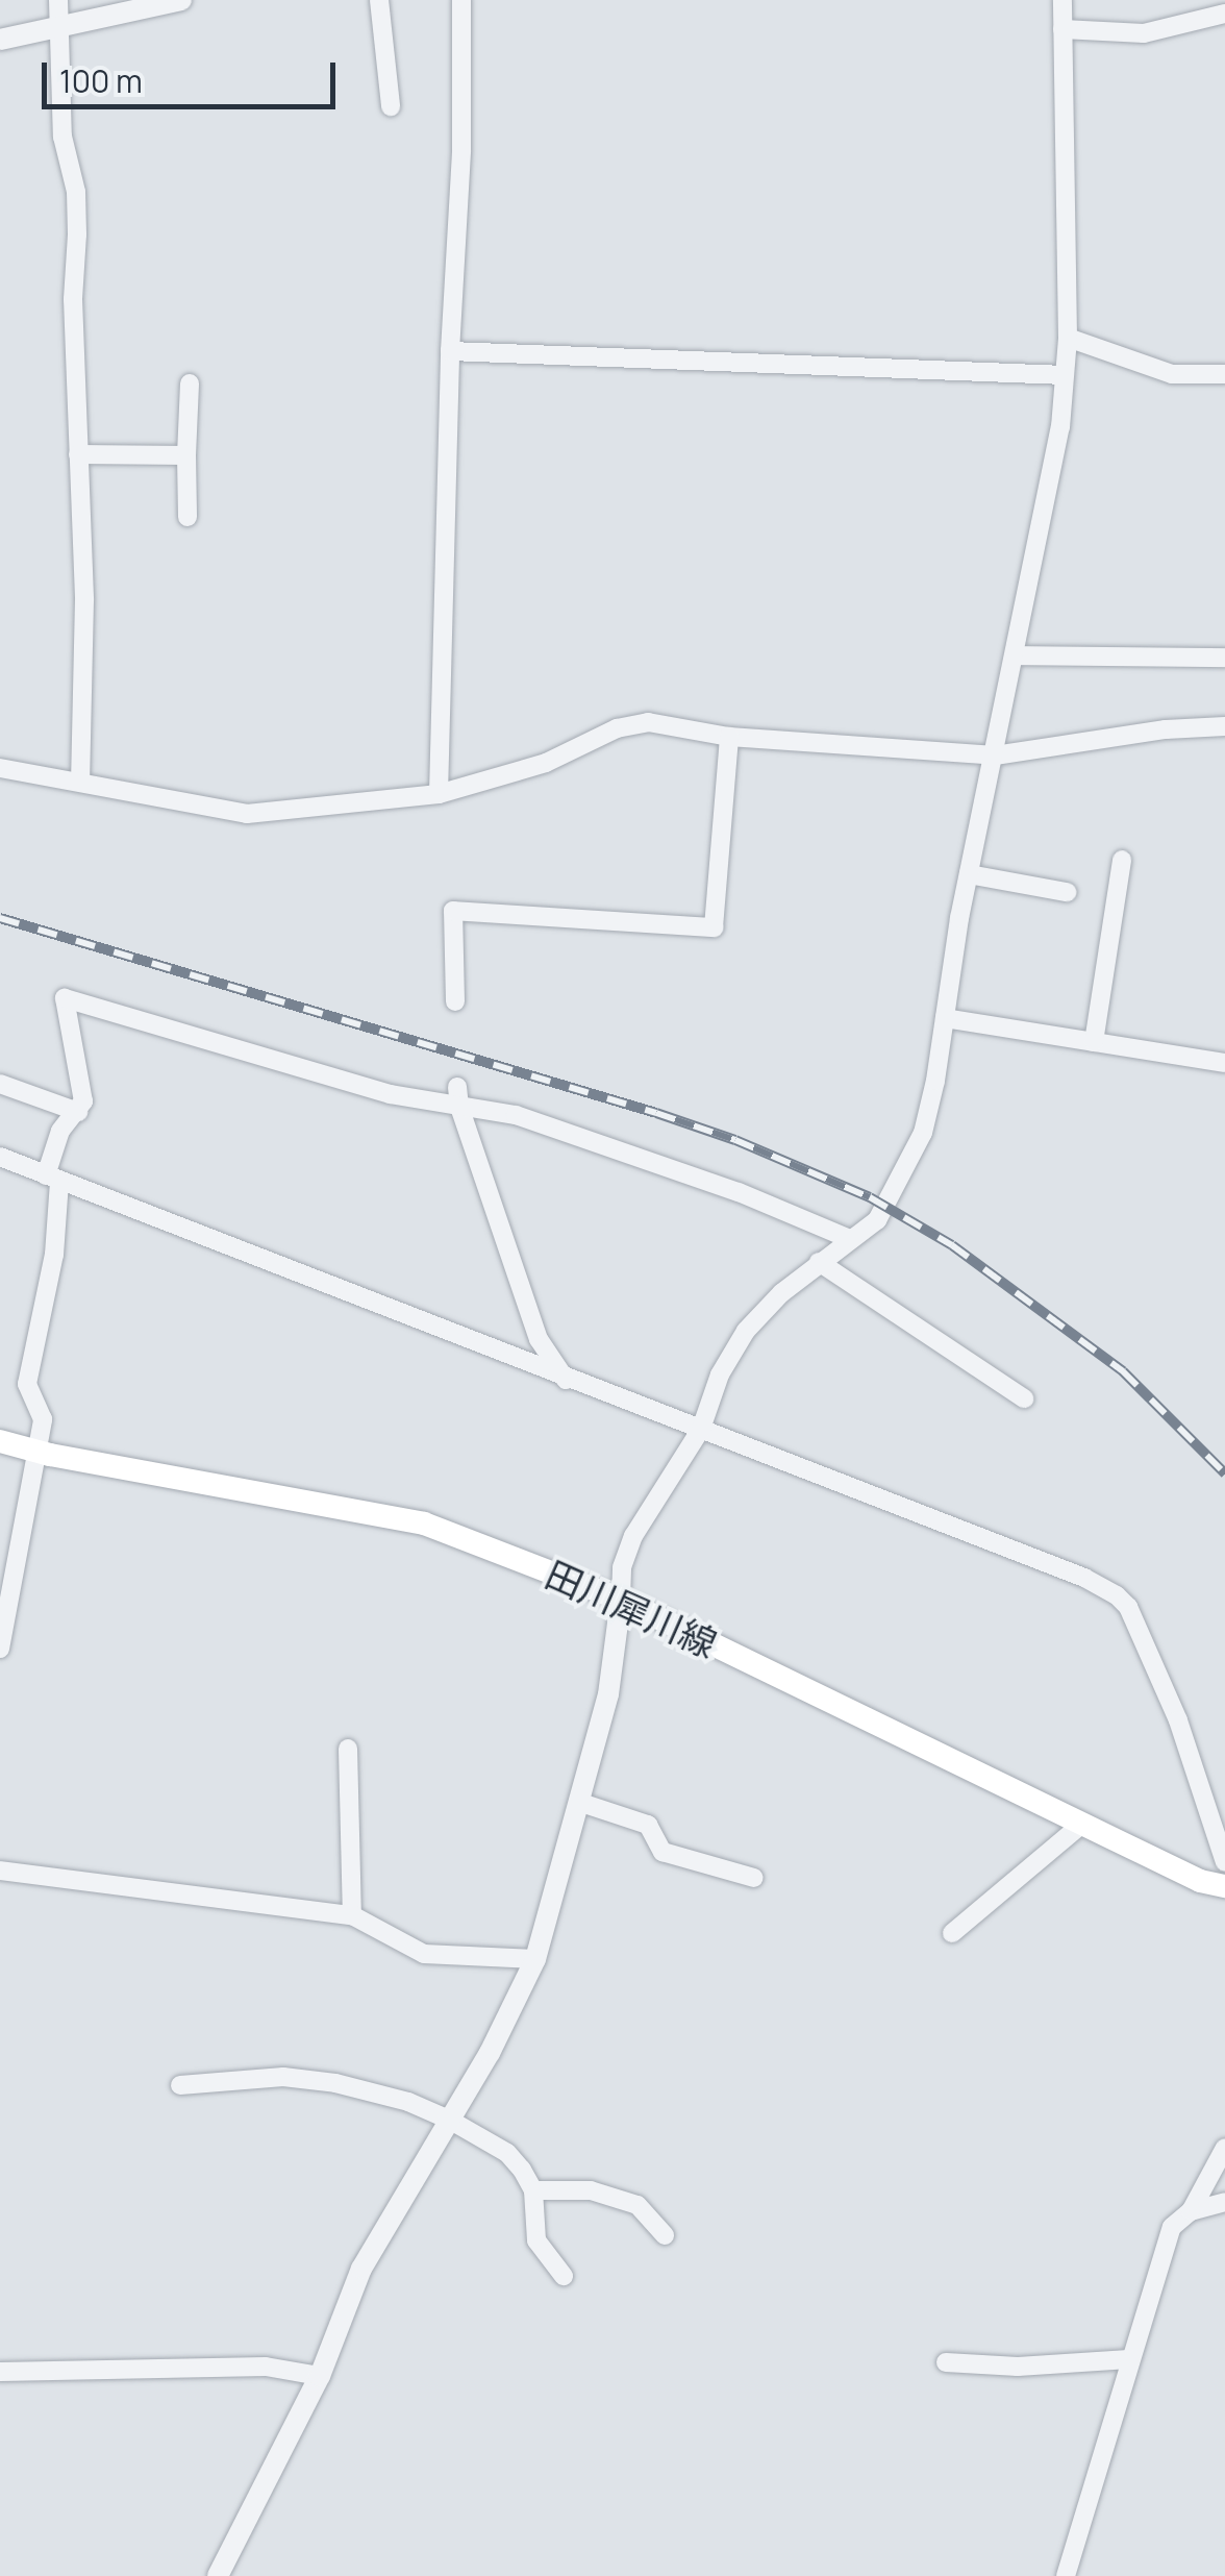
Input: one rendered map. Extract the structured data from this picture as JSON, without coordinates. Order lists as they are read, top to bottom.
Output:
{
  "streets": {
    "main road": ["田川犀川線"]
  },
  "scale_bar": "100 m"
}
